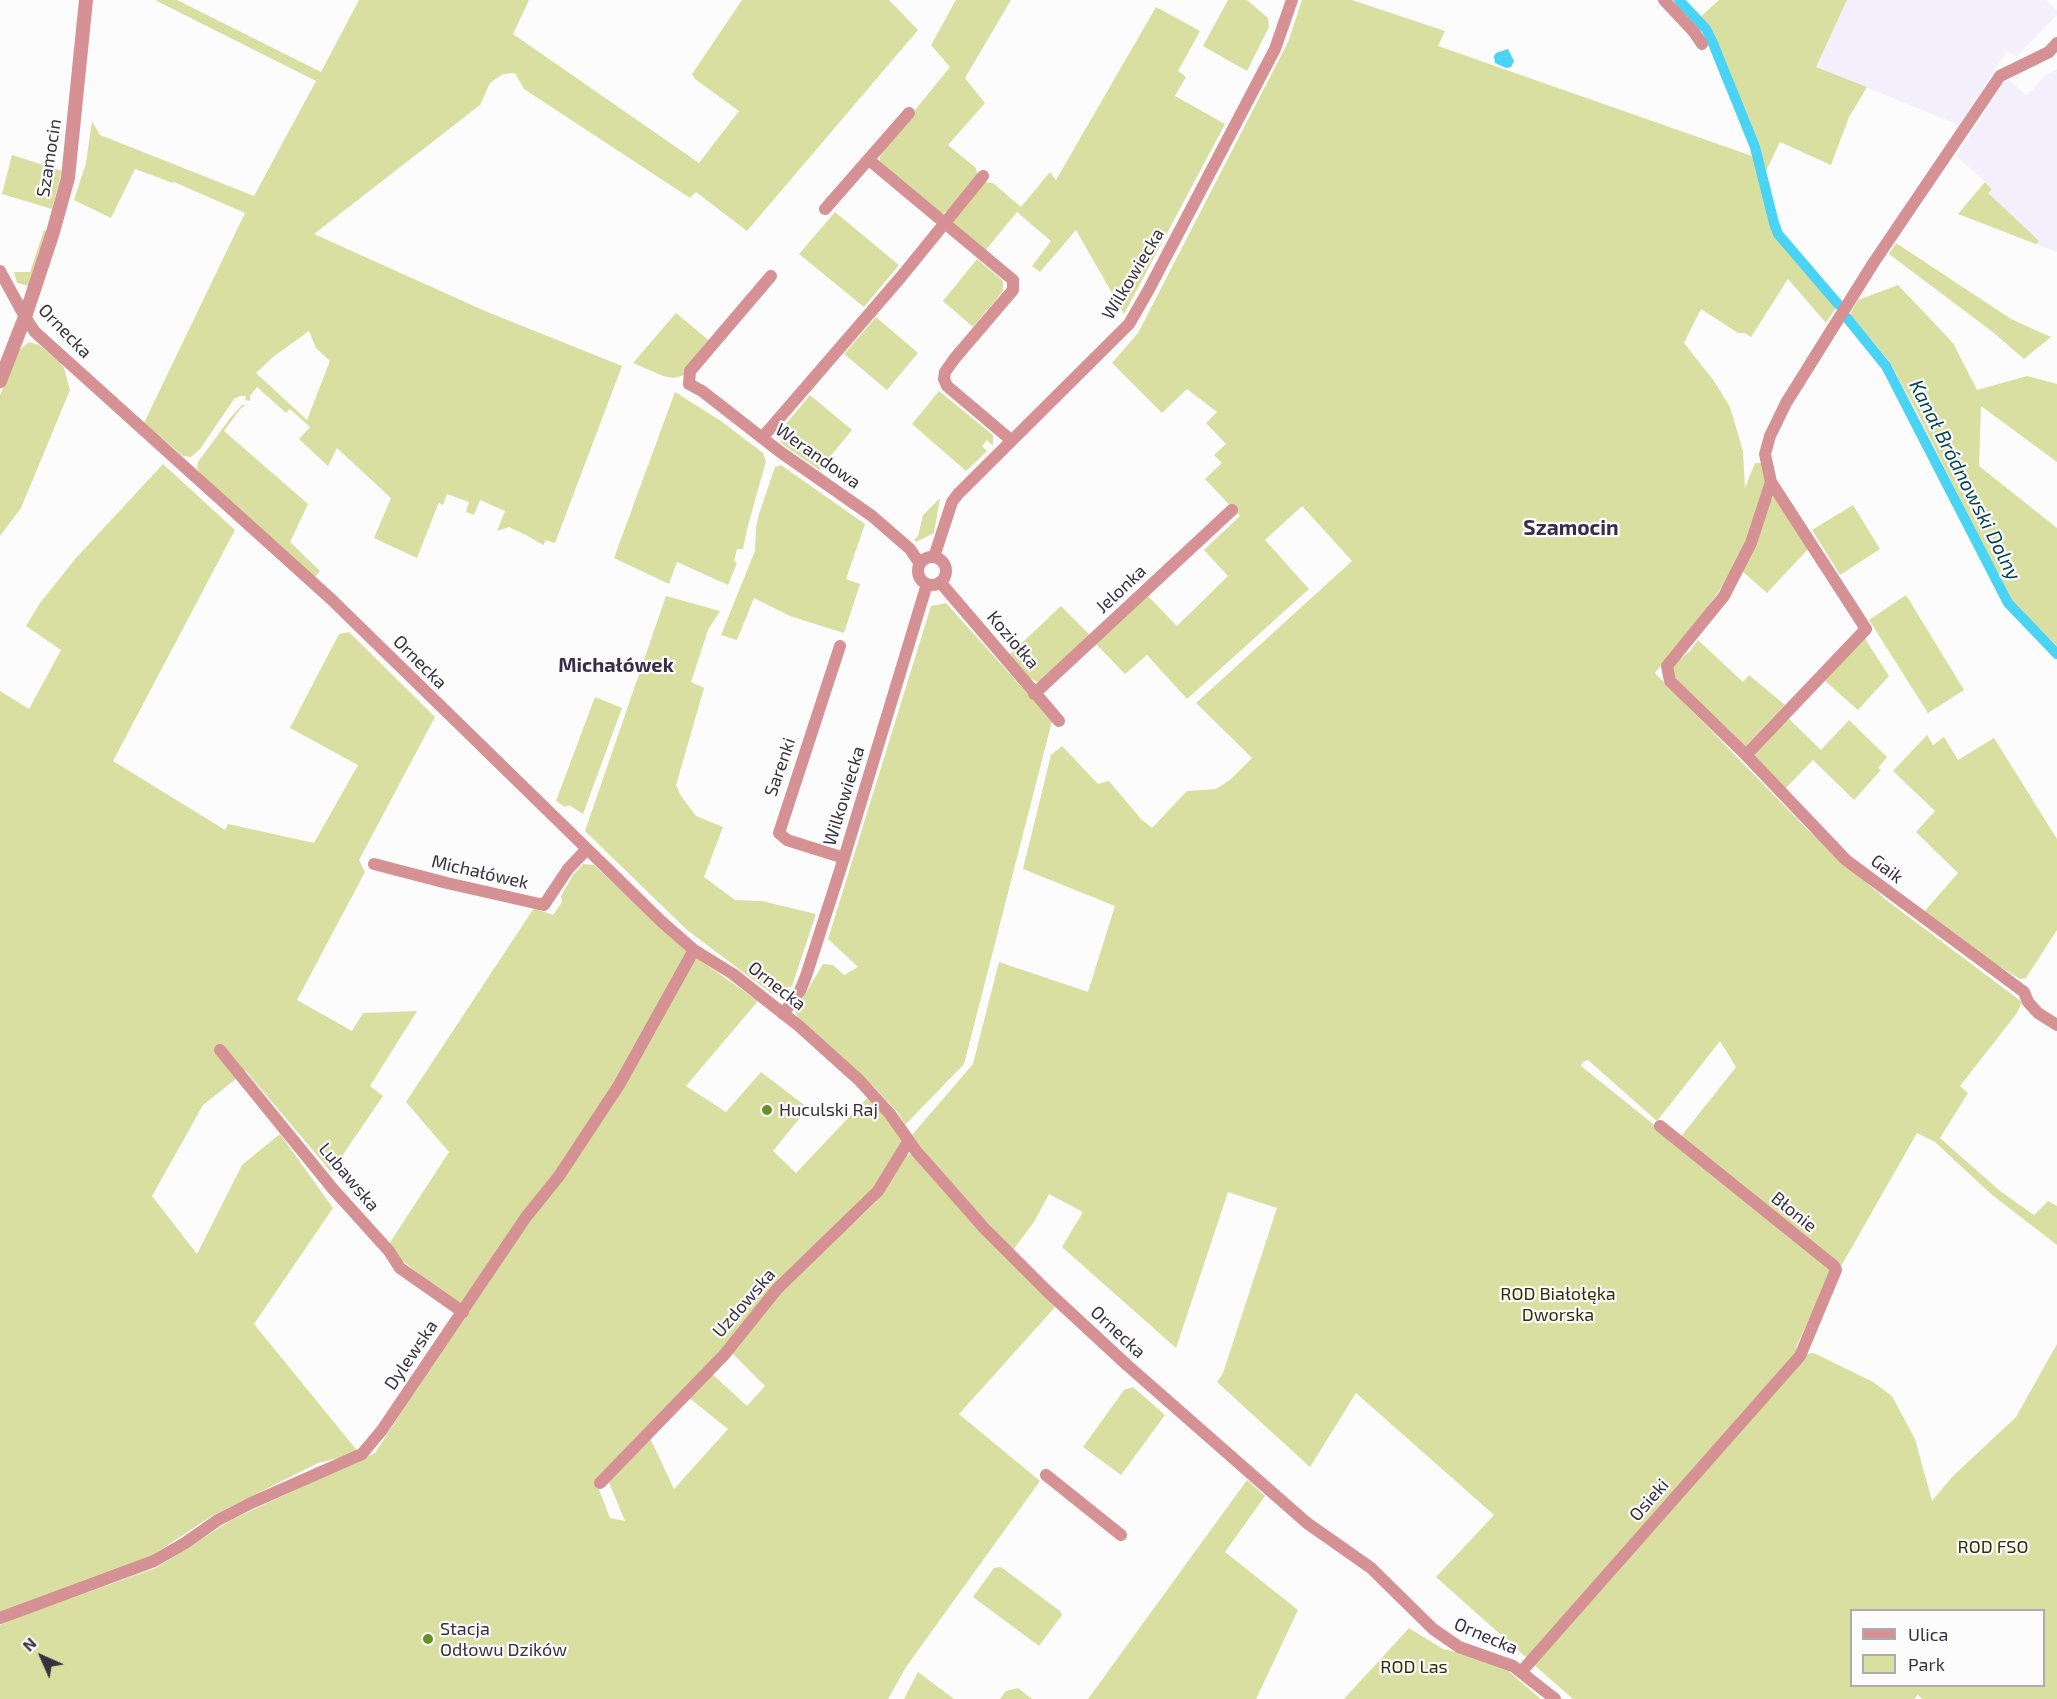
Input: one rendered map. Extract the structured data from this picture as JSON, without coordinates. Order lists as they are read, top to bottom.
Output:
{
  "streets": {
    "street": [
      "Szamocin",
      "Wilkowiecka",
      "Ornecka",
      "Werandowa",
      "Jelonka",
      "Koziołka",
      "Sarenki",
      "Gaik",
      "Michałówek",
      "Lubawska",
      "Błonie",
      "Uzdowska",
      "Dylewska",
      "Osieki"
    ]
  },
  "crossings": [
    ["Szamocin", "Ornecka"],
    ["Wilkowiecka", "Ornecka"],
    ["Wilkowiecka", "Werandowa"],
    ["Wilkowiecka", "Koziołka"],
    ["Wilkowiecka", "Sarenki"],
    ["Ornecka", "Michałówek"],
    ["Ornecka", "Uzdowska"],
    ["Ornecka", "Dylewska"],
    ["Ornecka", "Osieki"],
    ["Werandowa", "Koziołka"],
    ["Jelonka", "Koziołka"],
    ["Lubawska", "Dylewska"],
    ["Błonie", "Osieki"]
  ],
  "districts": ["Szamocin", "Michałówek"],
  "water": ["Kanał Bródnowski Dolny"],
  "parks": ["ROD Białołęka Dworska", "ROD FSO", "ROD Las"],
  "places": ["Huculski Raj", "Stacja Odłowu Dzików"],
  "legend": ["Ulica", "Park"],
  "north": "top left"
}
